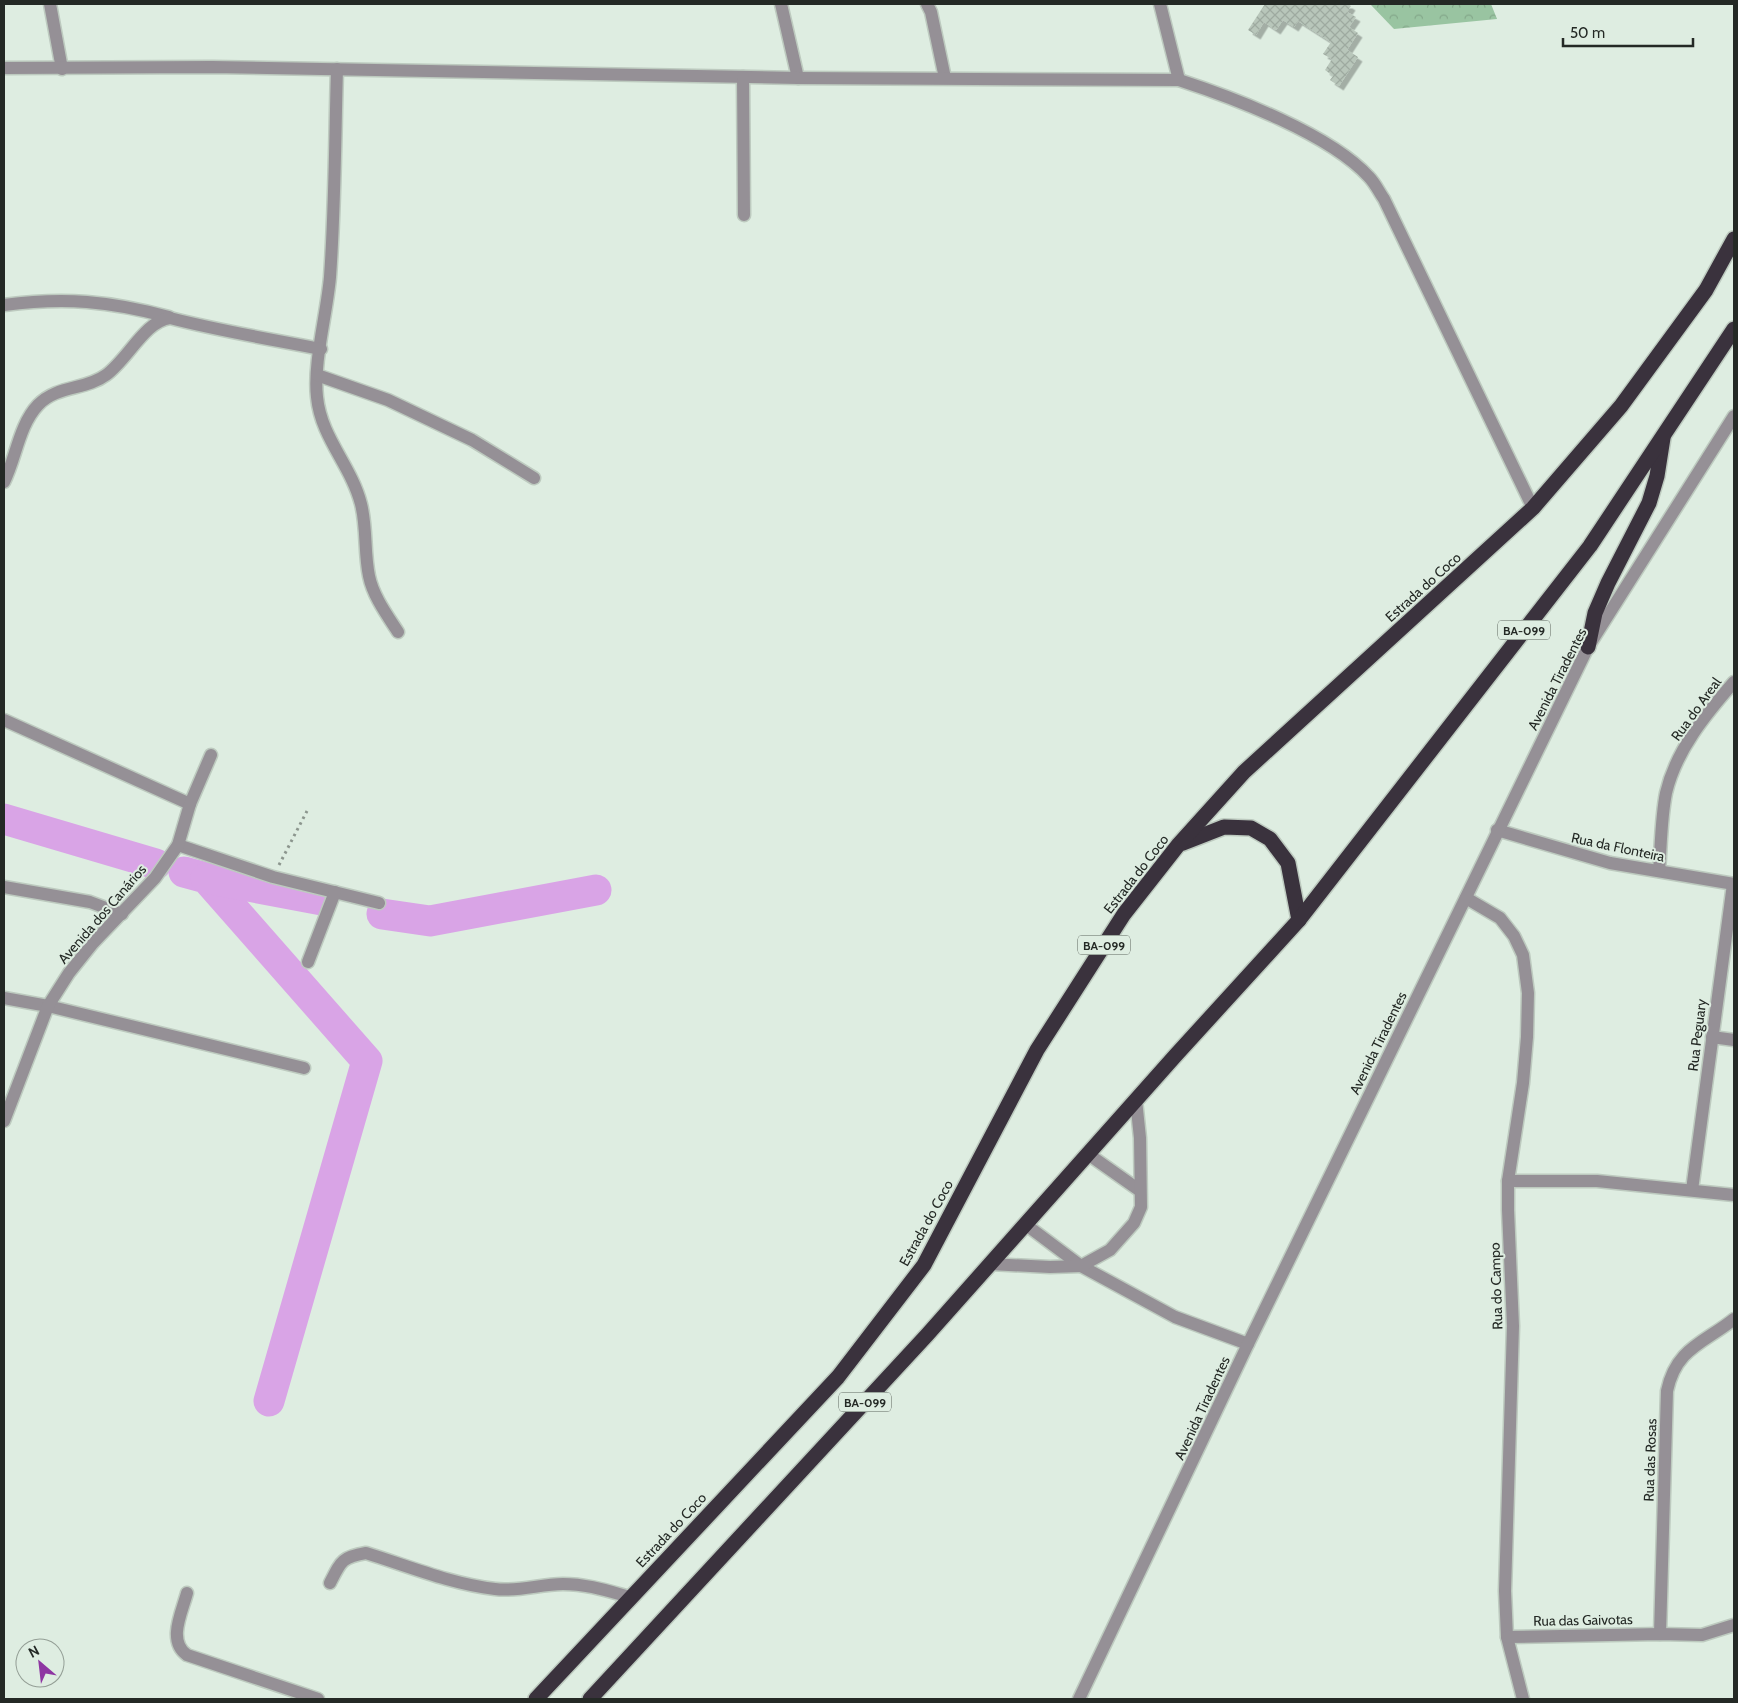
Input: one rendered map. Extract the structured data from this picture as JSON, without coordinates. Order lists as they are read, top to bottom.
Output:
{
  "streets": {
    "highway": ["Estrada do Coco", "BA-099"],
    "street": [
      "Avenida Tiradentes",
      "Rua do Areal",
      "Rua da Flonteira",
      "Avenida dos Canários",
      "Rua Peguary",
      "Rua do Campo",
      "Rua das Rosas",
      "Rua das Gaivotas"
    ]
  },
  "crossings": [
    ["Avenida Tiradentes", "Rua da Flonteira"],
    ["Avenida Tiradentes", "Rua do Campo"],
    ["Rua do Areal", "Rua da Flonteira"],
    ["Rua da Flonteira", "Rua Peguary"],
    ["Rua do Campo", "Rua das Gaivotas"],
    ["Rua das Rosas", "Rua das Gaivotas"]
  ],
  "scale_bar": "50 m",
  "north": "top left"
}
